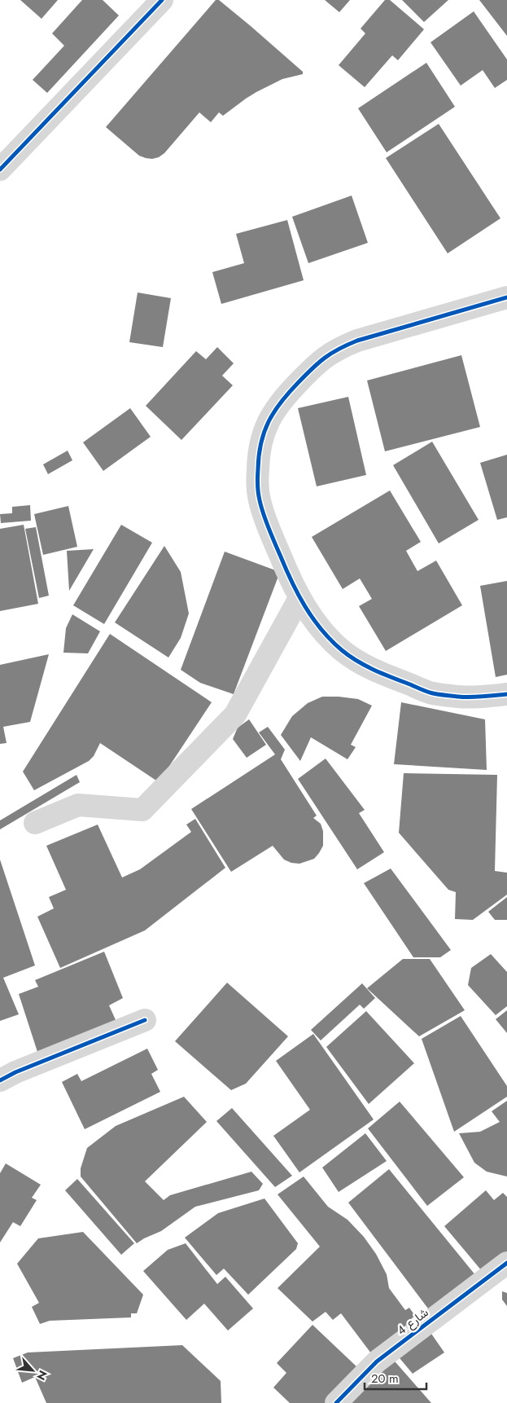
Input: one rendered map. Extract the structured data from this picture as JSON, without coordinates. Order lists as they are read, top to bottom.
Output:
{
  "streets": {
    "street": ["شارع 4"]
  },
  "scale_bar": "20 m",
  "north": "bottom right"
}
